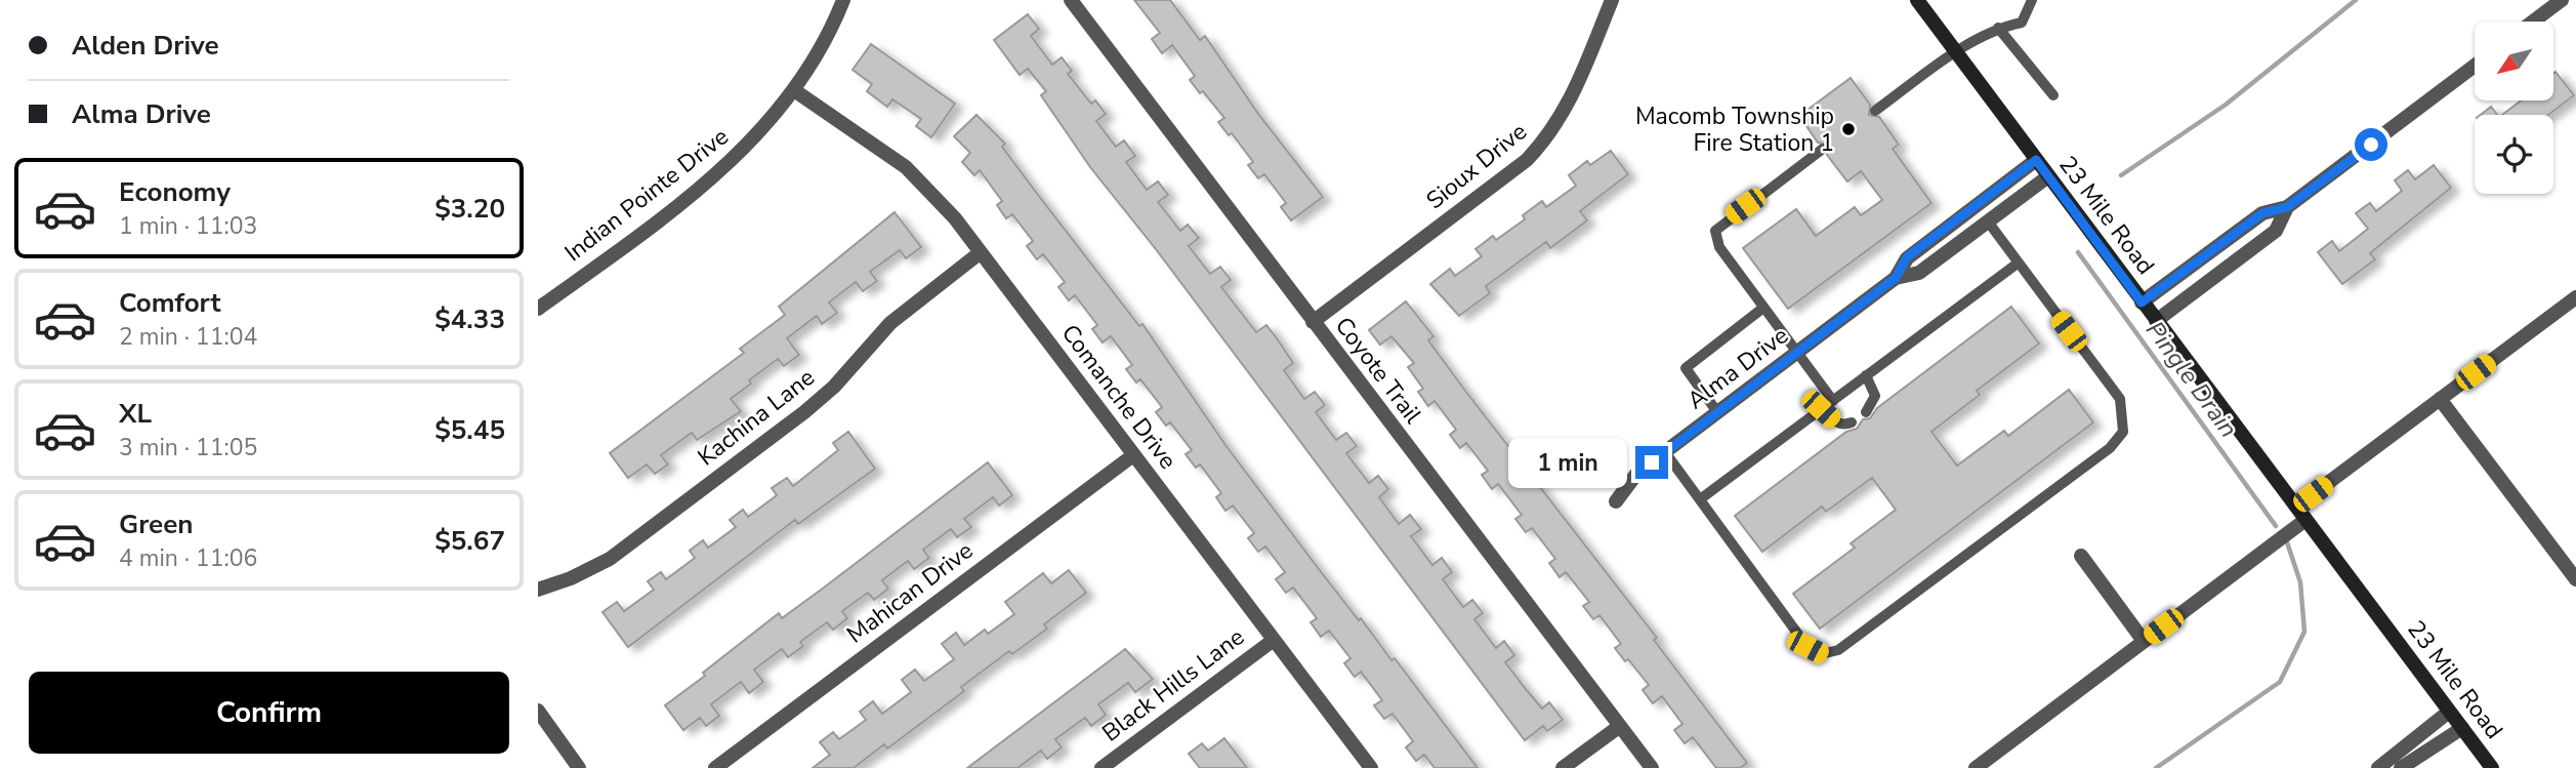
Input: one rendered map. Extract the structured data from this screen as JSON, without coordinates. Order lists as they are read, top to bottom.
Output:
{
  "streets": {
    "main road": ["23 Mile Road"],
    "street": [
      "Sioux Drive",
      "Indian Pointe Drive",
      "Alma Drive",
      "Coyote Trail",
      "Comanche Drive",
      "Kachina Lane",
      "Mahican Drive",
      "Black Hills Lane"
    ]
  },
  "crossings": [
    ["Sioux Drive", "Coyote Trail"],
    ["Indian Pointe Drive", "Comanche Drive"],
    ["23 Mile Road", "Alma Drive"],
    ["Comanche Drive", "Kachina Lane"],
    ["Comanche Drive", "Mahican Drive"],
    ["Comanche Drive", "Black Hills Lane"]
  ],
  "water": ["Pingle Drain"],
  "places": ["Macomb Township Fire Station 1"],
  "north": "bottom left",
  "page": {
    "banner": ["Alden Drive", "Alma Drive"],
    "list": [
      {
        "name": "Economy",
        "note": "1 min · 11:03",
        "value": "$3.20"
      },
      {
        "name": "Comfort",
        "note": "2 min · 11:04",
        "value": "$4.33"
      },
      {
        "name": "XL",
        "note": "3 min · 11:05",
        "value": "$5.45"
      },
      {
        "name": "Green",
        "note": "4 min · 11:06",
        "value": "$5.67"
      }
    ],
    "bubble": "1 min",
    "buttons": "Confirm"
  }
}
